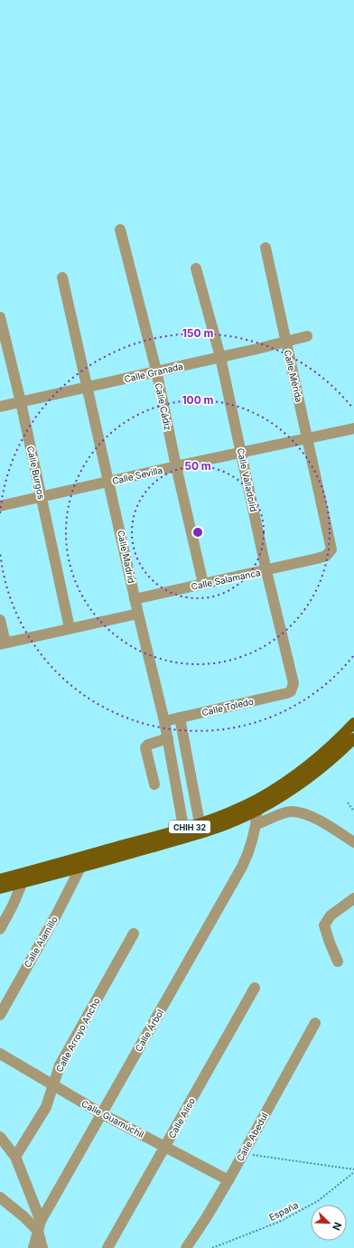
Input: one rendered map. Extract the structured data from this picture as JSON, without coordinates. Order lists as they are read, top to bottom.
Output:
{
  "streets": {
    "main road": ["CHIH 32"],
    "street": [
      "Calle Granada",
      "Calle Mérida",
      "Calle Cádiz",
      "Calle Burgos",
      "Calle Sevilla",
      "Calle Valladolid",
      "Calle Madrid",
      "Calle Salamanca",
      "Calle Toledo",
      "Calle Alamillo",
      "Calle Árbol",
      "Calle Arroyo Ancho",
      "Calle Aliso",
      "Calle Guamúchil",
      "Calle Abedul"
    ],
    "path": ["España"]
  },
  "crossings": [
    ["Calle Granada", "Calle Mérida"],
    ["Calle Granada", "Calle Cádiz"],
    ["Calle Granada", "Calle Burgos"],
    ["Calle Granada", "Calle Valladolid"],
    ["Calle Granada", "Calle Madrid"],
    ["Calle Mérida", "Calle Sevilla"],
    ["Calle Mérida", "Calle Salamanca"],
    ["Calle Cádiz", "Calle Sevilla"],
    ["Calle Cádiz", "Calle Salamanca"],
    ["Calle Burgos", "Calle Sevilla"],
    ["Calle Sevilla", "Calle Valladolid"],
    ["Calle Sevilla", "Calle Madrid"],
    ["Calle Valladolid", "Calle Salamanca"],
    ["Calle Valladolid", "Calle Toledo"],
    ["Calle Madrid", "Calle Salamanca"],
    ["Calle Madrid", "Calle Toledo"],
    ["Calle Madrid", "CHIH 32"],
    ["CHIH 32", "Calle Alamillo"],
    ["CHIH 32", "Calle Árbol"],
    ["Calle Árbol", "Calle Guamúchil"],
    ["Calle Arroyo Ancho", "Calle Guamúchil"],
    ["Calle Aliso", "Calle Guamúchil"],
    ["Calle Guamúchil", "Calle Abedul"]
  ],
  "north": "bottom right",
  "rings": ["150 m", "100 m", "50 m"]
}
